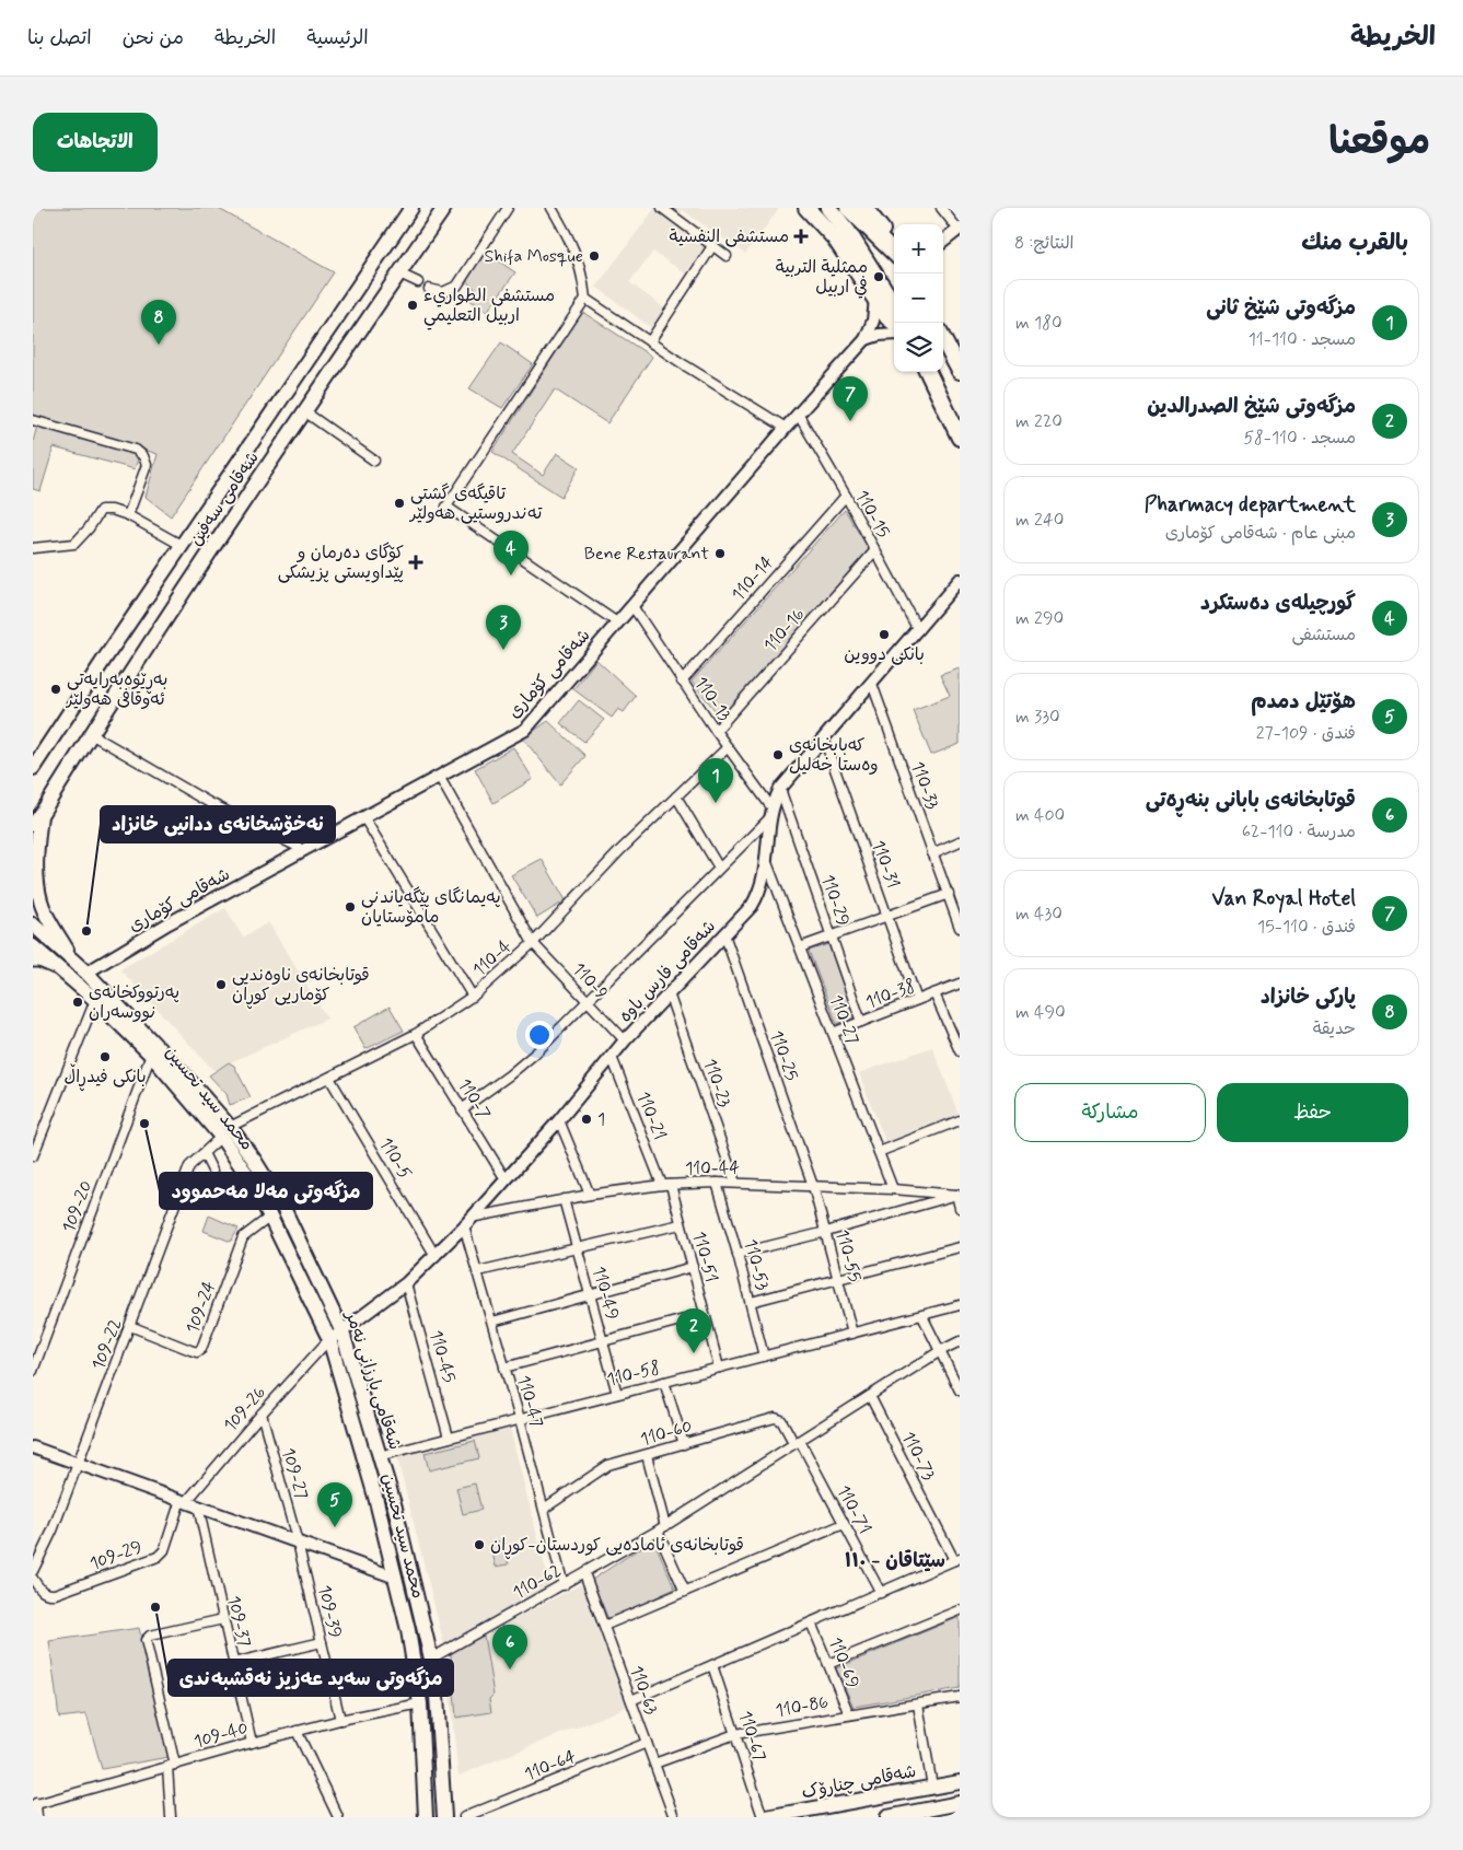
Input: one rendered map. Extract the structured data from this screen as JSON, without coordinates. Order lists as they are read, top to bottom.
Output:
{
  "streets": {
    "main road": [
      "شەقامی سەفین",
      "محمد سید تحسین",
      "شەقامی بارزانی نەمر",
      "شەقامی چنارۆک"
    ],
    "street": [
      "110-15",
      "110-14",
      "110-16",
      "شەقامی کۆماری",
      "110-13",
      "110-33",
      "110-31",
      "110-29",
      "110-4",
      "شەقامی فارس باوە",
      "110-9",
      "110-38",
      "110-27",
      "110-25",
      "110-23",
      "110-7",
      "110-21",
      "110-5",
      "110-44",
      "109-20",
      "110-55",
      "110-51",
      "110-53",
      "110-49",
      "109-24",
      "109-22",
      "110-45",
      "110-58",
      "110-47",
      "109-26",
      "110-60",
      "110-73",
      "109-27",
      "110-71",
      "109-29",
      "110-62",
      "109-39",
      "109-37",
      "110-69",
      "110-63",
      "110-86",
      "109-40",
      "110-67",
      "110-64"
    ]
  },
  "crossings": [
    ["110-15", "110-14"],
    ["110-15", "110-16"],
    ["110-15", "شەقامی کۆماری"],
    ["110-15", "شەقامی فارس باوە"],
    ["110-14", "110-13"],
    ["110-16", "110-13"],
    ["شەقامی کۆماری", "110-13"],
    ["شەقامی کۆماری", "110-9"],
    ["شەقامی کۆماری", "شەقامی بارزانی نەمر"],
    ["110-13", "110-4"],
    ["110-13", "شەقامی فارس باوە"],
    ["110-33", "شەقامی فارس باوە"],
    ["110-31", "شەقامی فارس باوە"],
    ["110-31", "110-38"],
    ["110-29", "شەقامی فارس باوە"],
    ["110-29", "110-38"],
    ["110-4", "110-9"],
    ["110-4", "محمد سید تحسین"],
    ["110-4", "110-7"],
    ["110-4", "110-5"],
    ["110-4", "109-22"],
    ["110-4", "شەقامی بارزانی نەمر"],
    ["شەقامی فارس باوە", "110-9"],
    ["شەقامی فارس باوە", "110-27"],
    ["شەقامی فارس باوە", "110-25"],
    ["شەقامی فارس باوە", "110-23"],
    ["شەقامی فارس باوە", "محمد سید تحسین"],
    ["شەقامی فارس باوە", "110-7"],
    ["شەقامی فارس باوە", "110-21"],
    ["شەقامی فارس باوە", "110-5"],
    ["شەقامی فارس باوە", "110-44"],
    ["شەقامی فارس باوە", "110-45"],
    ["شەقامی فارس باوە", "شەقامی بارزانی نەمر"],
    ["شەقامی فارس باوە", "110-47"],
    ["شەقامی فارس باوە", "109-26"],
    ["110-38", "110-27"],
    ["110-27", "110-44"],
    ["110-25", "110-44"],
    ["110-25", "110-55"],
    ["110-23", "110-44"],
    ["محمد سید تحسین", "109-20"],
    ["محمد سید تحسین", "109-24"],
    ["محمد سید تحسین", "109-22"],
    ["محمد سید تحسین", "شەقامی بارزانی نەمر"],
    ["محمد سید تحسین", "109-26"],
    ["محمد سید تحسین", "109-40"],
    ["110-21", "110-44"],
    ["110-21", "110-51"],
    ["110-44", "110-55"],
    ["110-44", "110-51"],
    ["110-44", "110-53"],
    ["110-44", "110-49"],
    ["110-44", "110-47"],
    ["110-55", "110-58"],
    ["110-51", "110-58"],
    ["110-53", "110-58"],
    ["110-49", "110-58"],
    ["109-24", "109-22"],
    ["109-22", "شەقامی بارزانی نەمر"],
    ["110-45", "110-58"],
    ["110-58", "شەقامی بارزانی نەمر"],
    ["110-58", "110-47"],
    ["شەقامی بارزانی نەمر", "110-62"],
    ["110-47", "110-60"],
    ["110-47", "110-62"],
    ["109-26", "109-27"],
    ["109-26", "109-29"],
    ["110-60", "110-71"],
    ["110-60", "110-62"],
    ["110-73", "110-62"],
    ["109-27", "109-39"],
    ["110-71", "110-62"],
    ["110-62", "110-63"],
    ["109-39", "109-40"],
    ["109-37", "109-40"],
    ["110-69", "110-86"],
    ["110-63", "110-86"],
    ["110-63", "110-64"],
    ["110-86", "110-67"],
    ["110-67", "شەقامی چنارۆک"]
  ],
  "districts": ["سێتاقان - ١١٠"],
  "places": {
    "health": ["مستشفى النفسية", "کۆگای دەرمان و پێداویستی پزیشکی"],
    "other": [
      "Shifa Mosque",
      "ممثلية التربية في اربيل",
      "مستشفى الطواريء اربيل التعليمي",
      "تاقیگەی گشتی تەندروستیی ھەولێر",
      "Bene Restaurant",
      "بانکی دووین",
      "بەڕێوەبەرایەتی ئەوقافی هەولێر",
      "کەبابخانەی وەستا خەلیل",
      "پەیمانگای پێگەیاندنی مامۆستایان",
      "نەخۆشخانەی ددانیی خانزاد",
      "قوتابخانەی ناوەندیی کۆماریی کوڕان",
      "پەرتووکخانەی نووسەران",
      "بانکی فیدڕاڵ",
      "1",
      "مزگەوتی مەلا مەحموود",
      "قوتابخانەی ئامادەیی کوردستان-کوڕان",
      "مزگەوتی سەید عەزیز نەقشبەندی"
    ]
  },
  "page": {
    "header": "الخريطة",
    "nav": [
      "الرئيسية",
      "الخريطة",
      "من نحن",
      "اتصل بنا"
    ],
    "title": "موقعنا",
    "buttons": [
      "الاتجاهات",
      ["حفظ", "مشاركة"]
    ],
    "heading": ["بالقرب منك", "النتائج: 8"],
    "map_buttons": ["+", "−"],
    "list": [
      {
        "mark": "1",
        "name": "مزگەوتی شێخ ثانی",
        "note": "مسجد · 110-11",
        "value": "180 m"
      },
      {
        "mark": "2",
        "name": "مزگەوتی شێخ الصدرالدين",
        "note": "مسجد · 110-58",
        "value": "220 m"
      },
      {
        "mark": "3",
        "name": "Pharmacy department",
        "note": "مبنى عام · شەقامی کۆماری",
        "value": "240 m"
      },
      {
        "mark": "4",
        "name": "گورچیله‌ی ده‌ستكرد",
        "note": "مستشفى",
        "value": "290 m"
      },
      {
        "mark": "5",
        "name": "هۆتێل دمدم",
        "note": "فندق · 109-27",
        "value": "330 m"
      },
      {
        "mark": "6",
        "name": "قوتابخانەی بابانی بنەڕەتی",
        "note": "مدرسة · 110-62",
        "value": "400 m"
      },
      {
        "mark": "7",
        "name": "Van Royal Hotel",
        "note": "فندق · 110-15",
        "value": "430 m"
      },
      {
        "mark": "8",
        "name": "پارکی خانزاد",
        "note": "حديقة",
        "value": "490 m"
      }
    ],
    "pins": [
      "8",
      "7",
      "4",
      "3",
      "1",
      "2",
      "5",
      "6"
    ]
  }
}
